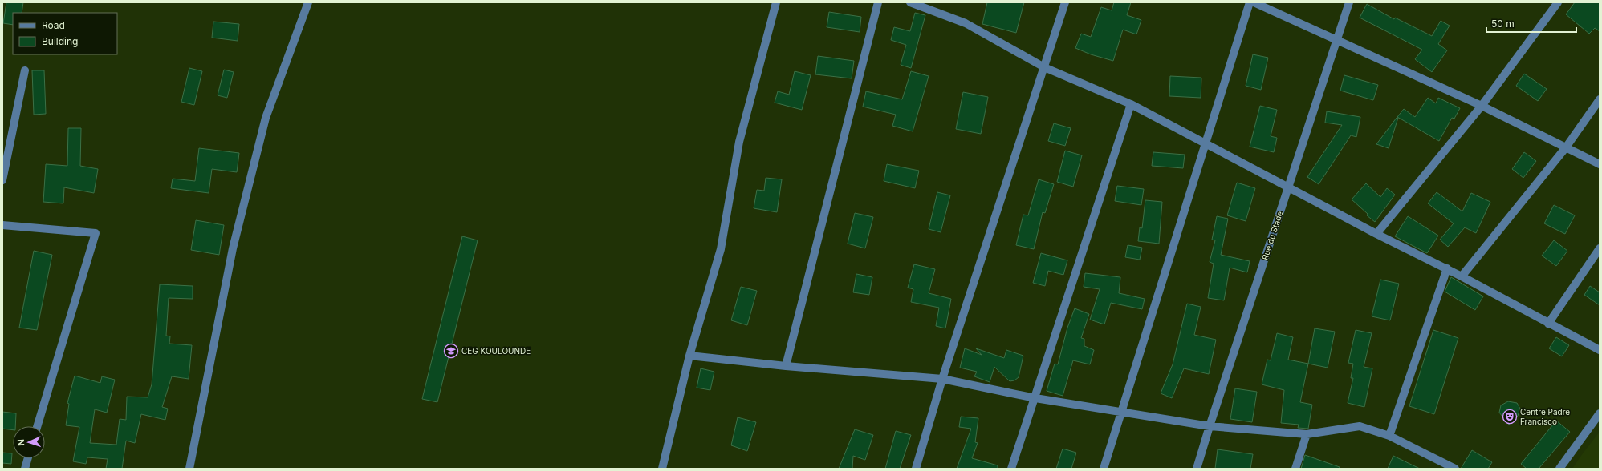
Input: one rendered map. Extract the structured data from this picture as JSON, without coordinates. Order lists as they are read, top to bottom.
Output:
{
  "streets": {
    "street": ["Rue du Stade"]
  },
  "places": {
    "school or university": ["CEG KOULOUNDE"],
    "theatre": ["Centre Padre Francisco"]
  },
  "legend": ["Road", "Building"],
  "scale_bar": "50 m",
  "north": "left"
}
